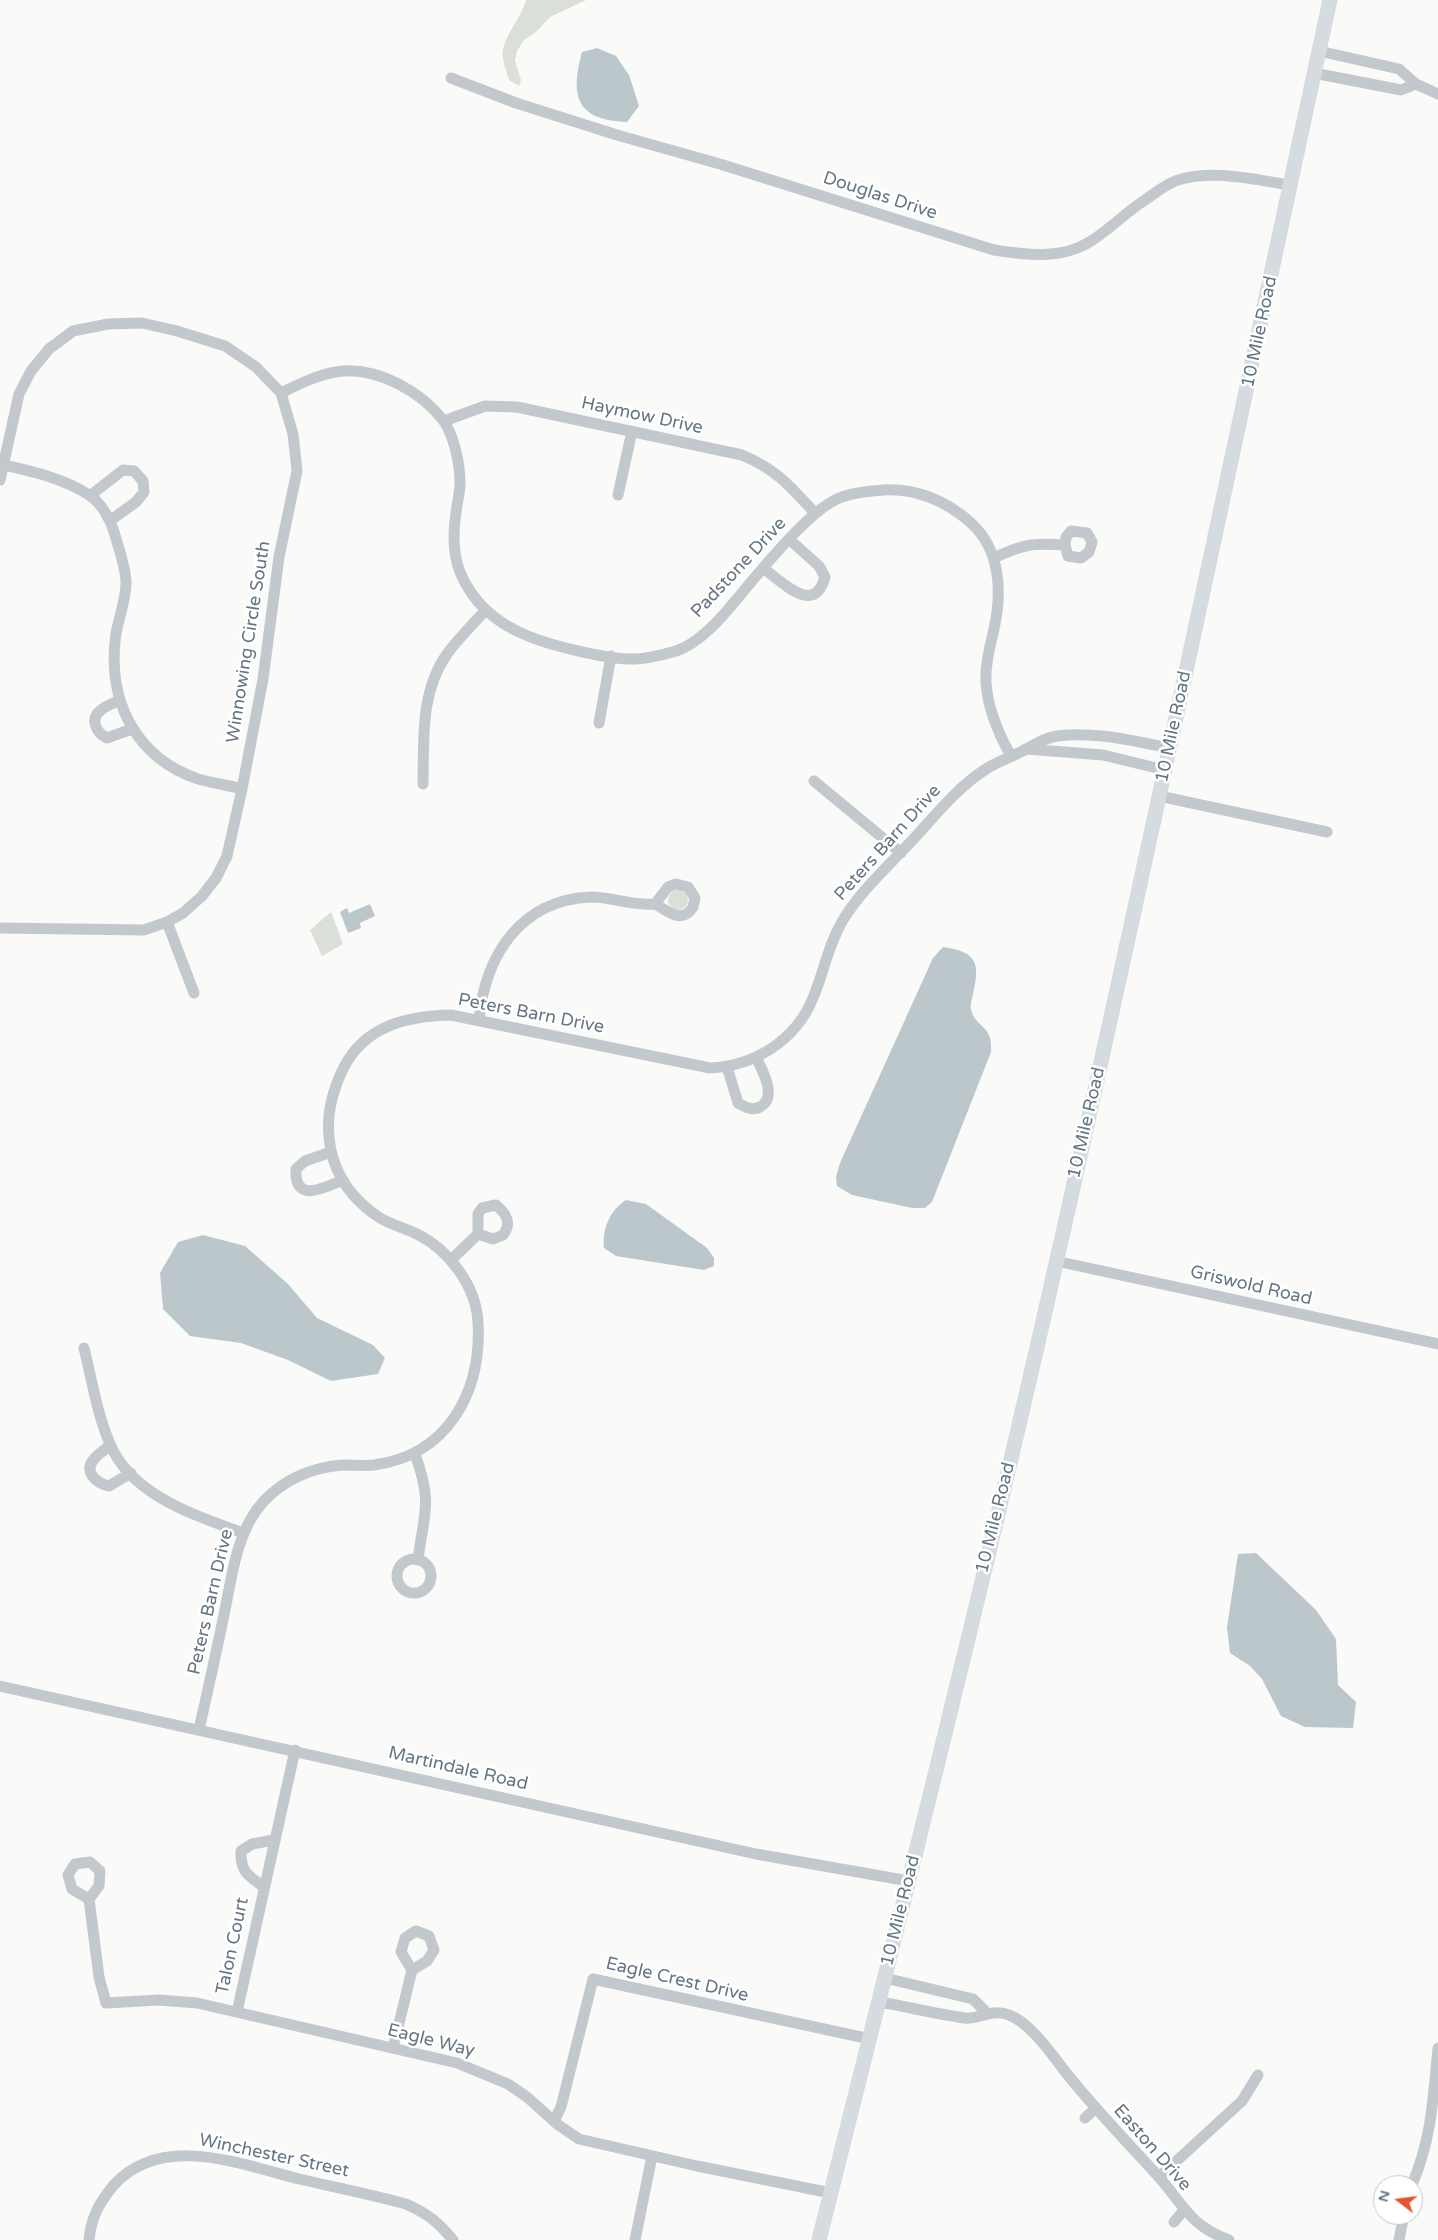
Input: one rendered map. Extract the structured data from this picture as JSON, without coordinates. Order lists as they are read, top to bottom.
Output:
{
  "streets": {
    "main road": ["10 Mile Road"],
    "street": [
      "Douglas Drive",
      "Haymow Drive",
      "Padstone Drive",
      "Winnowing Circle South",
      "Peters Barn Drive",
      "Griswold Road",
      "Martindale Road",
      "Talon Court",
      "Eagle Crest Drive",
      "Eagle Way",
      "Easton Drive",
      "Winchester Street"
    ]
  },
  "crossings": [
    ["Douglas Drive", "10 Mile Road"],
    ["10 Mile Road", "Peters Barn Drive"],
    ["10 Mile Road", "Griswold Road"],
    ["10 Mile Road", "Martindale Road"],
    ["10 Mile Road", "Eagle Crest Drive"],
    ["10 Mile Road", "Eagle Way"],
    ["10 Mile Road", "Easton Drive"],
    ["Haymow Drive", "Padstone Drive"],
    ["Padstone Drive", "Winnowing Circle South"],
    ["Padstone Drive", "Peters Barn Drive"],
    ["Peters Barn Drive", "Martindale Road"],
    ["Martindale Road", "Talon Court"],
    ["Talon Court", "Eagle Way"],
    ["Eagle Crest Drive", "Eagle Way"]
  ],
  "north": "left"
}
